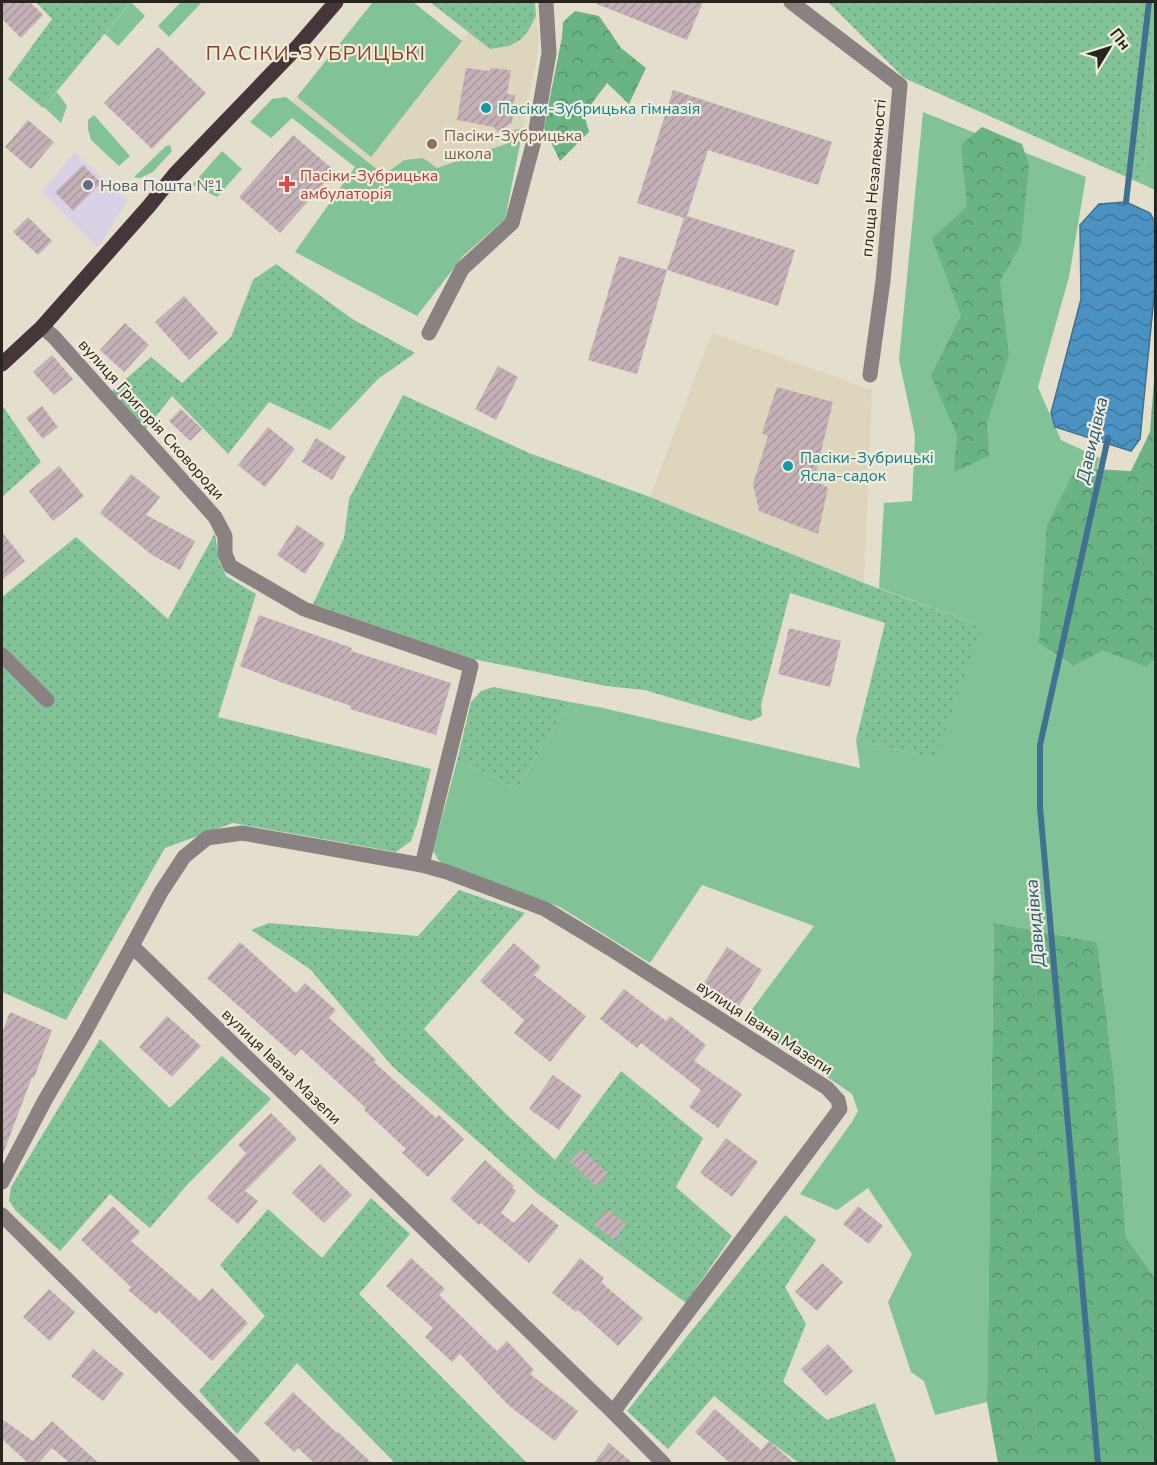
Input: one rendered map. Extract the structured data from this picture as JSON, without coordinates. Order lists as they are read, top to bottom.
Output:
{
  "streets": {
    "street": ["площа Незалежності", "вулиця Григорія Сковороди", "вулиця Івана Мазепи"]
  },
  "crossings": [
    ["вулиця Григорія Сковороди", "вулиця Івана Мазепи"]
  ],
  "districts": ["ПАСІКИ-ЗУБРИЦЬКІ"],
  "water": ["Давидівка"],
  "places": {
    "other": [
      "Пасіки-Зубрицька гімназія",
      "Пасіки-Зубрицька школа",
      "Нова Пошта №1",
      "Пасіки-Зубрицькі Ясла-садок"
    ],
    "health": ["Пасіки-Зубрицька амбулаторія"]
  },
  "north": "top right"
}
